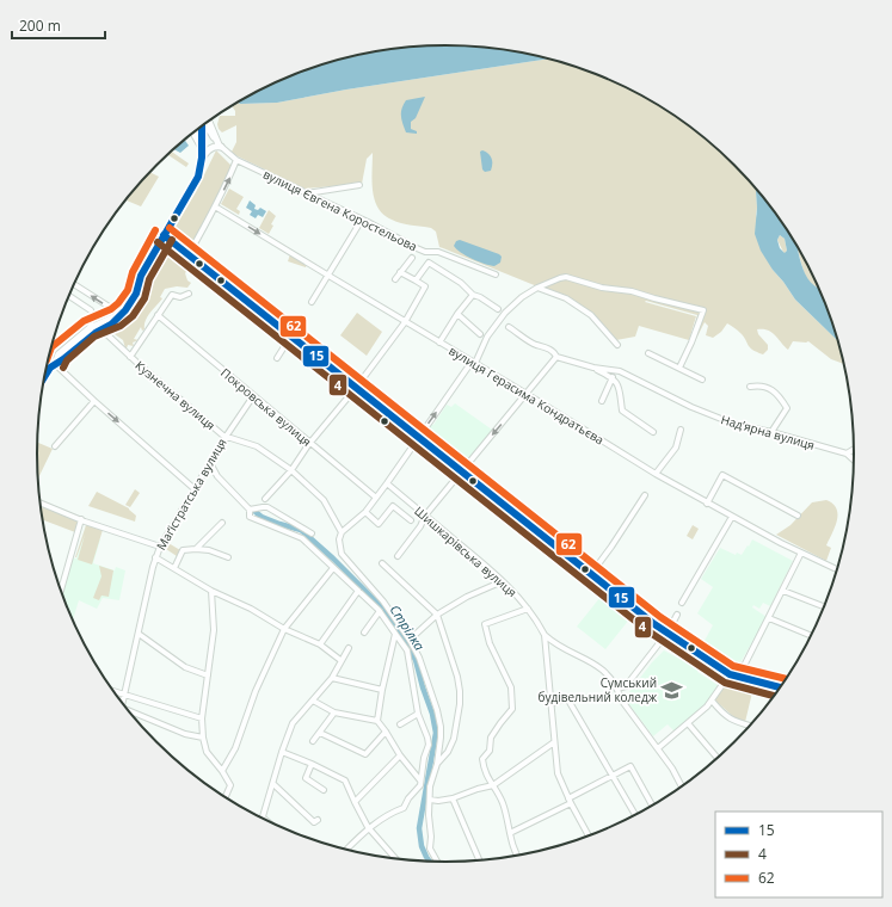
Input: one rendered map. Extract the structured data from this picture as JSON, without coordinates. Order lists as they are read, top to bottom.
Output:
{
  "streets": {
    "street": [
      "вулиця Євгена Коростельова",
      "Кузнечна вулиця",
      "вулиця Герасима Кондратьєва",
      "Покровська вулиця",
      "Надʼярна вулиця",
      "Маґістратська вулиця",
      "Шишкарівська вулиця"
    ]
  },
  "crossings": [
    ["Кузнечна вулиця", "Маґістратська вулиця"],
    ["Покровська вулиця", "Маґістратська вулиця"]
  ],
  "water": ["Стрілка"],
  "places": {
    "school or university": ["Сумський будівельний коледж"]
  },
  "lines": ["transit line 15", "transit line 62", "transit line 4"],
  "legend": ["15", "4", "62"],
  "scale_bar": "200 m"
}
